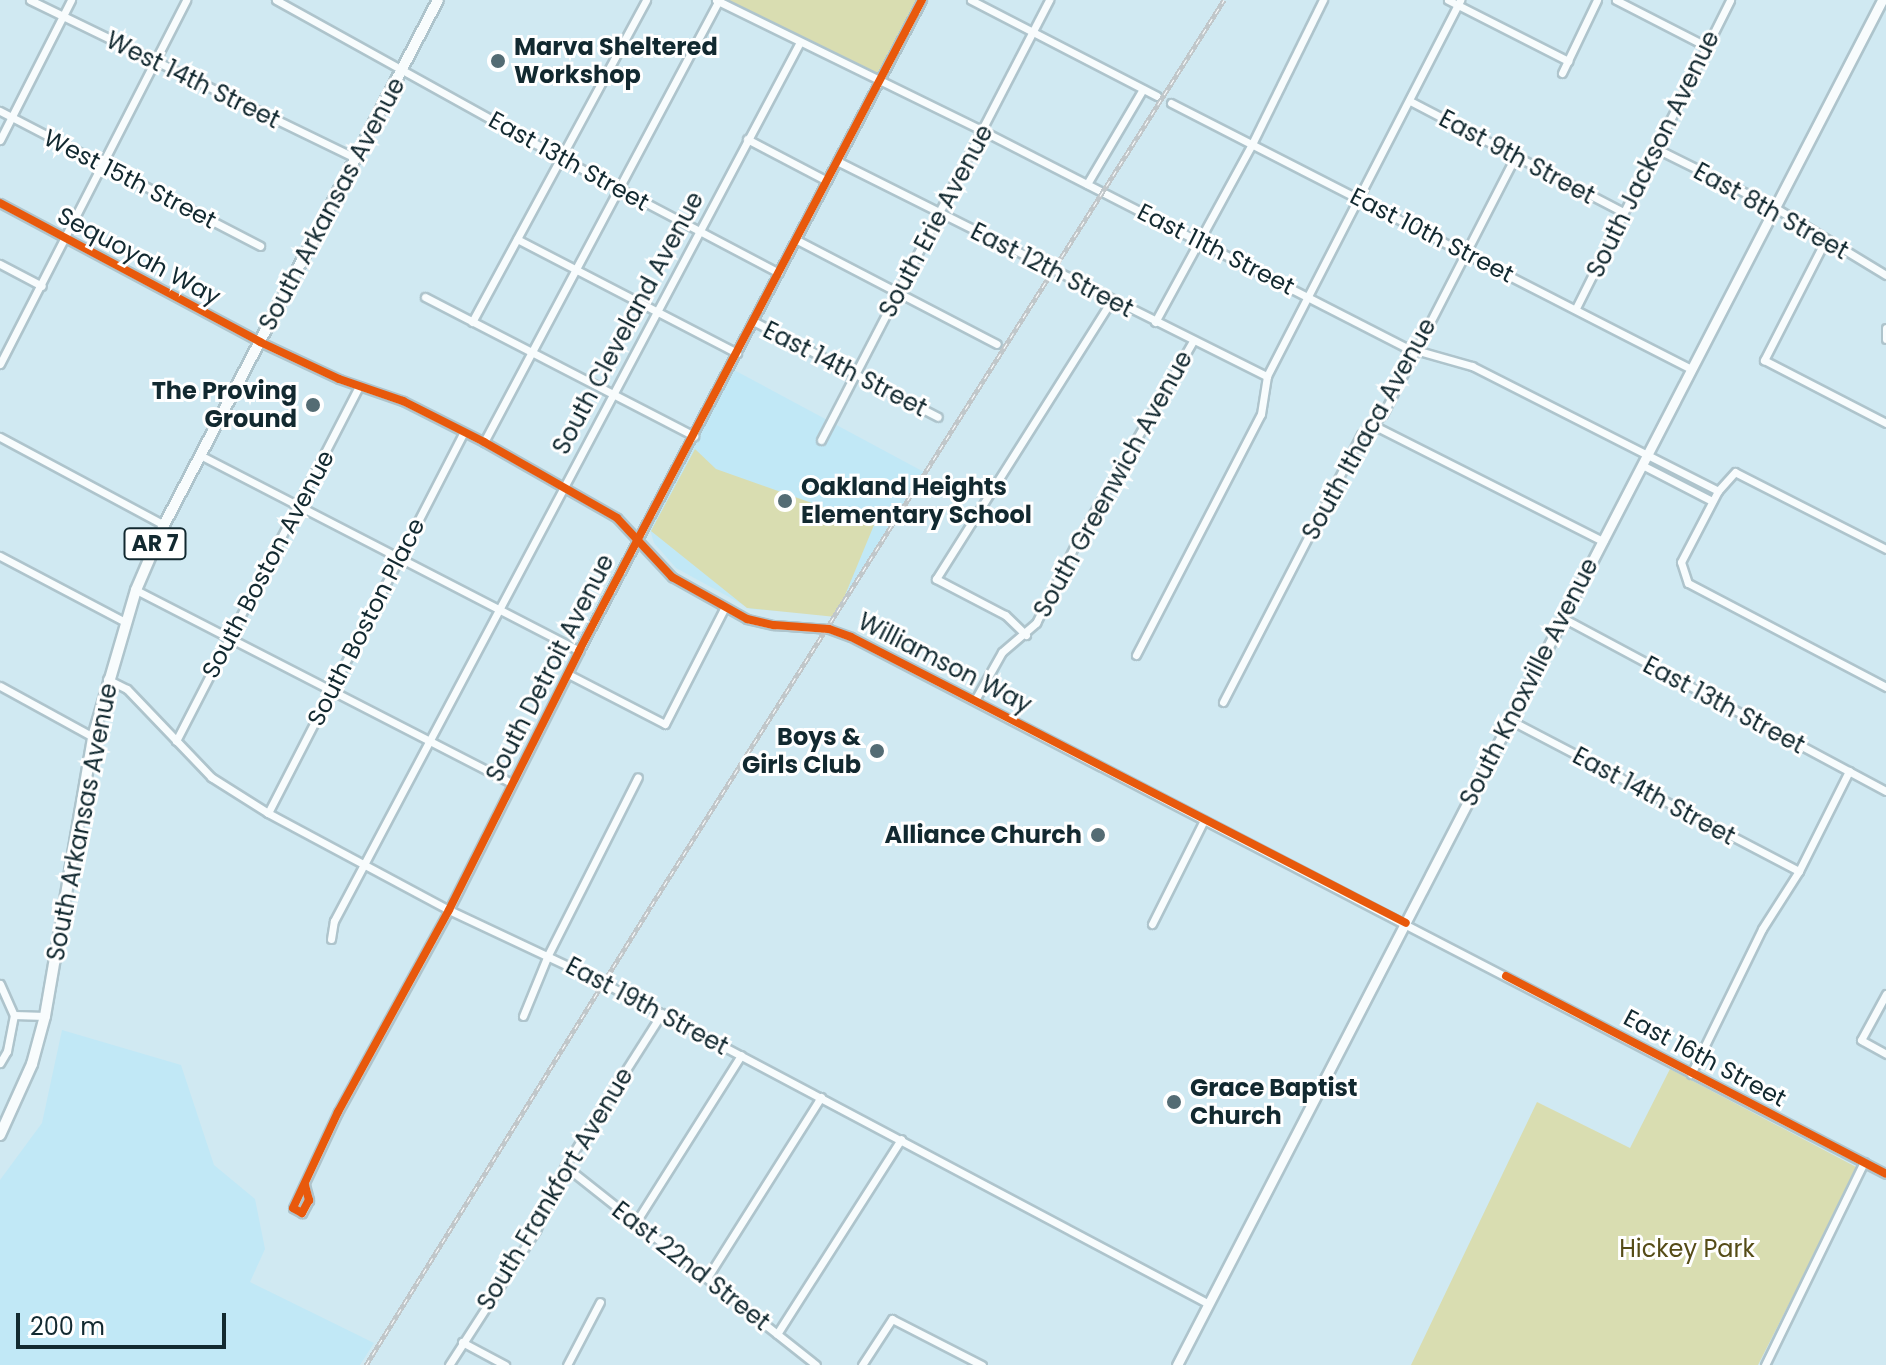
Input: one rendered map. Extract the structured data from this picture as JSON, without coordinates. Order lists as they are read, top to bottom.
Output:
{
  "streets": {
    "highway": ["South Arkansas Avenue", "AR 7"],
    "main road": ["South Knoxville Avenue"],
    "street": [
      "West 14th Street",
      "South Jackson Avenue",
      "East 9th Street",
      "East 13th Street",
      "West 15th Street",
      "East 8th Street",
      "South Erie Avenue",
      "East 10th Street",
      "East 11th Street",
      "Sequoyah Way",
      "East 12th Street",
      "South Cleveland Avenue",
      "East 14th Street",
      "South Ithaca Avenue",
      "South Greenwich Avenue",
      "South Boston Avenue",
      "South Boston Place",
      "Williamson Way",
      "South Detroit Avenue",
      "East 19th Street",
      "East 16th Street",
      "South Frankfort Avenue",
      "East 22nd Street"
    ]
  },
  "crossings": [
    ["West 14th Street", "South Arkansas Avenue"],
    ["South Jackson Avenue", "East 9th Street"],
    ["South Jackson Avenue", "East 8th Street"],
    ["South Jackson Avenue", "East 10th Street"],
    ["East 9th Street", "South Ithaca Avenue"],
    ["East 13th Street", "South Arkansas Avenue"],
    ["East 13th Street", "South Cleveland Avenue"],
    ["East 13th Street", "South Detroit Avenue"],
    ["East 13th Street", "South Knoxville Avenue"],
    ["South Arkansas Avenue", "Sequoyah Way"],
    ["South Arkansas Avenue", "Williamson Way"],
    ["South Arkansas Avenue", "East 19th Street"],
    ["East 8th Street", "South Knoxville Avenue"],
    ["South Erie Avenue", "East 11th Street"],
    ["South Erie Avenue", "East 12th Street"],
    ["South Erie Avenue", "East 14th Street"],
    ["East 10th Street", "South Ithaca Avenue"],
    ["East 10th Street", "South Greenwich Avenue"],
    ["East 10th Street", "South Knoxville Avenue"],
    ["East 11th Street", "South Cleveland Avenue"],
    ["East 11th Street", "South Ithaca Avenue"],
    ["East 11th Street", "South Greenwich Avenue"],
    ["East 11th Street", "South Detroit Avenue"],
    ["East 11th Street", "South Knoxville Avenue"],
    ["Sequoyah Way", "Williamson Way"],
    ["East 12th Street", "South Greenwich Avenue"],
    ["East 12th Street", "South Detroit Avenue"],
    ["South Cleveland Avenue", "East 14th Street"],
    ["South Cleveland Avenue", "Williamson Way"],
    ["South Cleveland Avenue", "East 19th Street"],
    ["East 14th Street", "South Detroit Avenue"],
    ["East 14th Street", "South Knoxville Avenue"],
    ["South Greenwich Avenue", "Williamson Way"],
    ["South Boston Avenue", "Williamson Way"],
    ["South Boston Avenue", "East 19th Street"],
    ["South Boston Place", "Williamson Way"],
    ["South Boston Place", "East 19th Street"],
    ["Williamson Way", "South Detroit Avenue"],
    ["Williamson Way", "South Knoxville Avenue"],
    ["Williamson Way", "East 16th Street"],
    ["South Detroit Avenue", "East 19th Street"],
    ["South Knoxville Avenue", "East 19th Street"],
    ["South Knoxville Avenue", "East 16th Street"],
    ["East 19th Street", "South Frankfort Avenue"],
    ["South Frankfort Avenue", "East 22nd Street"]
  ],
  "parks": ["Hickey Park"],
  "places": [
    "Marva Sheltered Workshop",
    "The Proving Ground",
    "Oakland Heights Elementary School",
    "Boys & Girls Club",
    "Alliance Church",
    "Grace Baptist Church"
  ],
  "scale_bar": "200 m"
}
